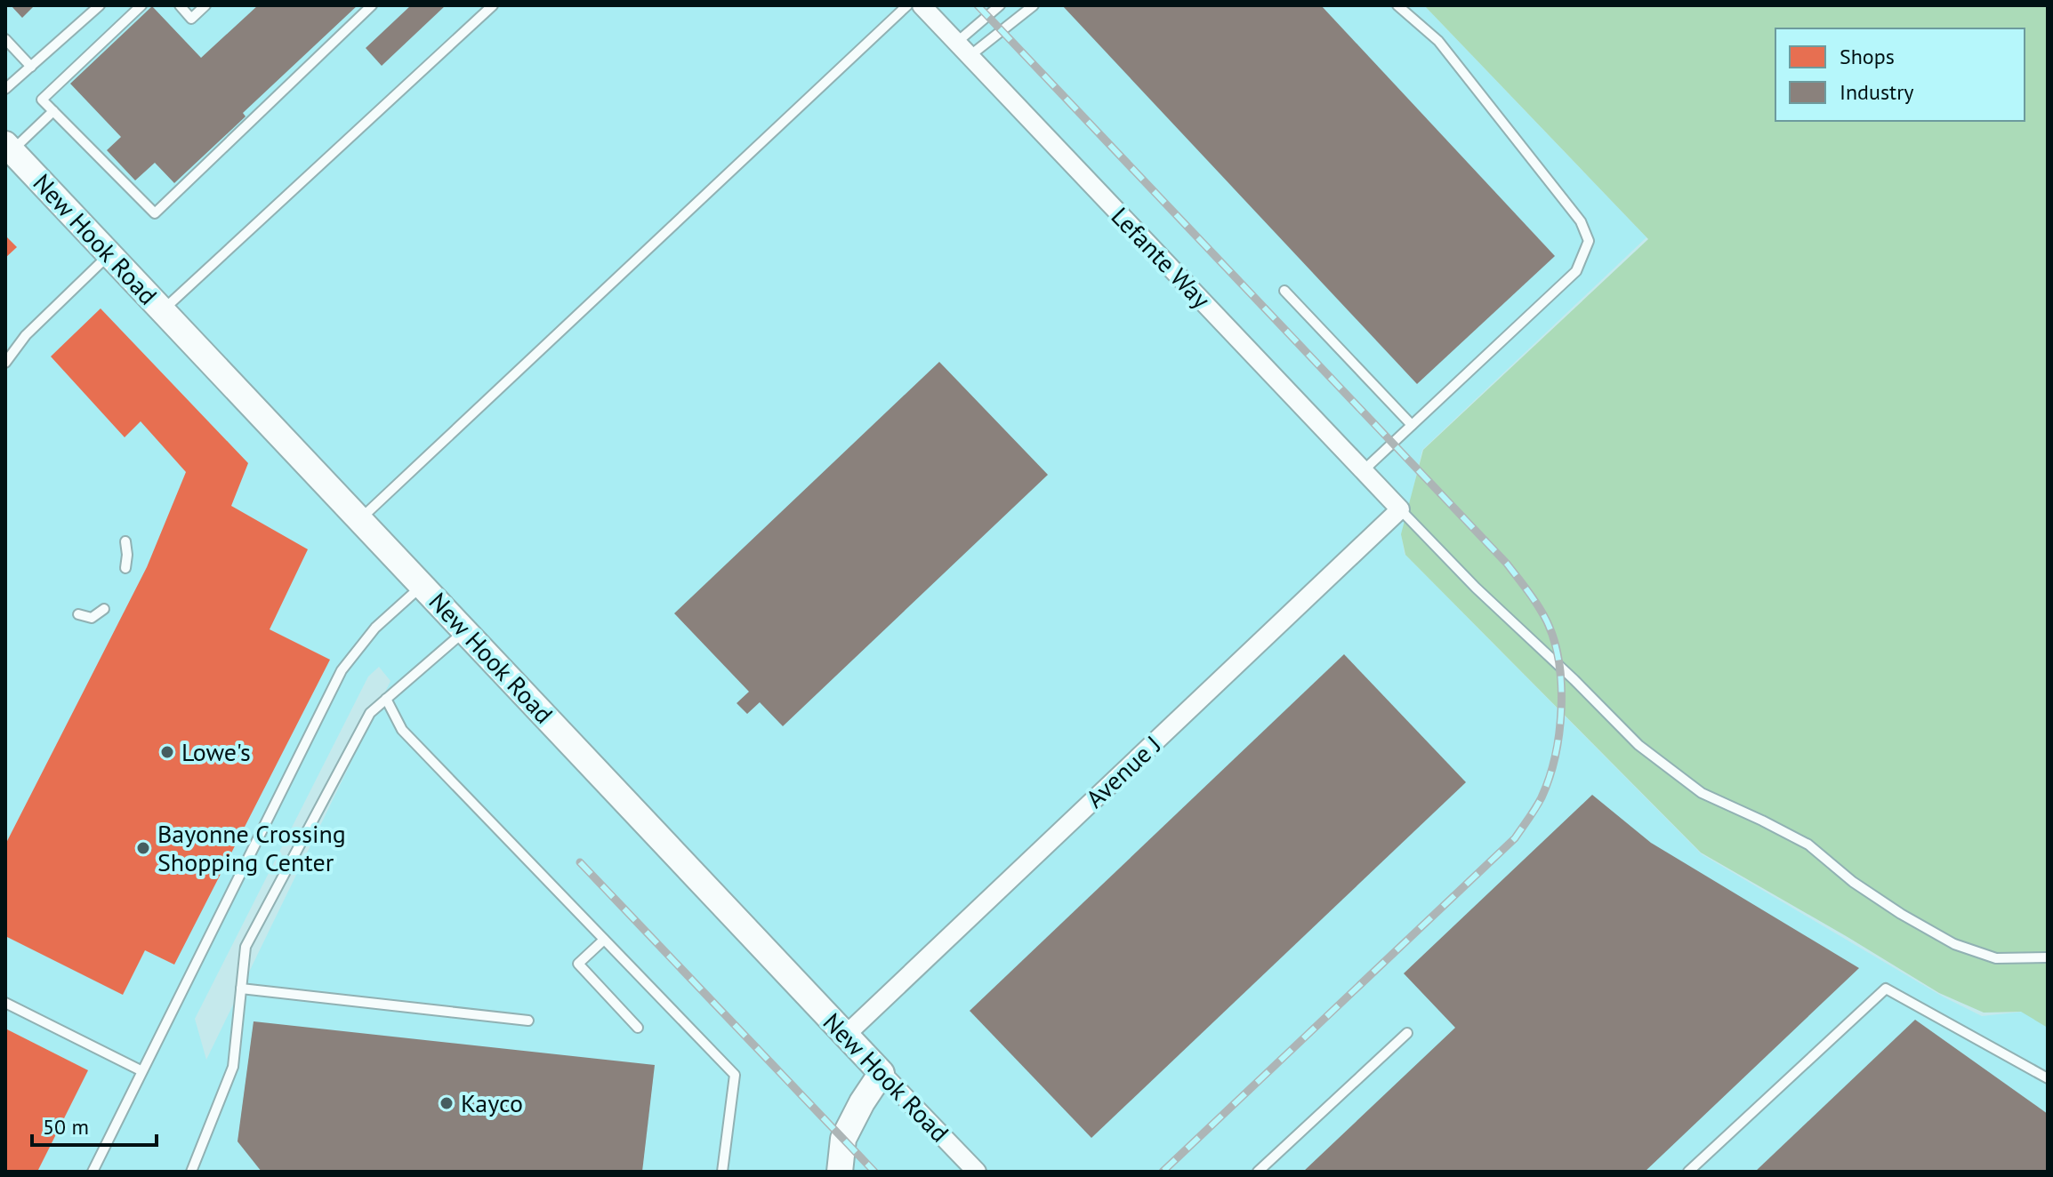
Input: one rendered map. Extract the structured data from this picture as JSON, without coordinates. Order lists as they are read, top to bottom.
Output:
{
  "streets": {
    "street": ["New Hook Road", "Lefante Way", "Avenue J"]
  },
  "crossings": [
    ["New Hook Road", "Avenue J"],
    ["Lefante Way", "Avenue J"]
  ],
  "places": ["Lowe's", "Bayonne Crossing Shopping Center", "Kayco"],
  "legend": ["Shops", "Industry"],
  "scale_bar": "50 m"
}
